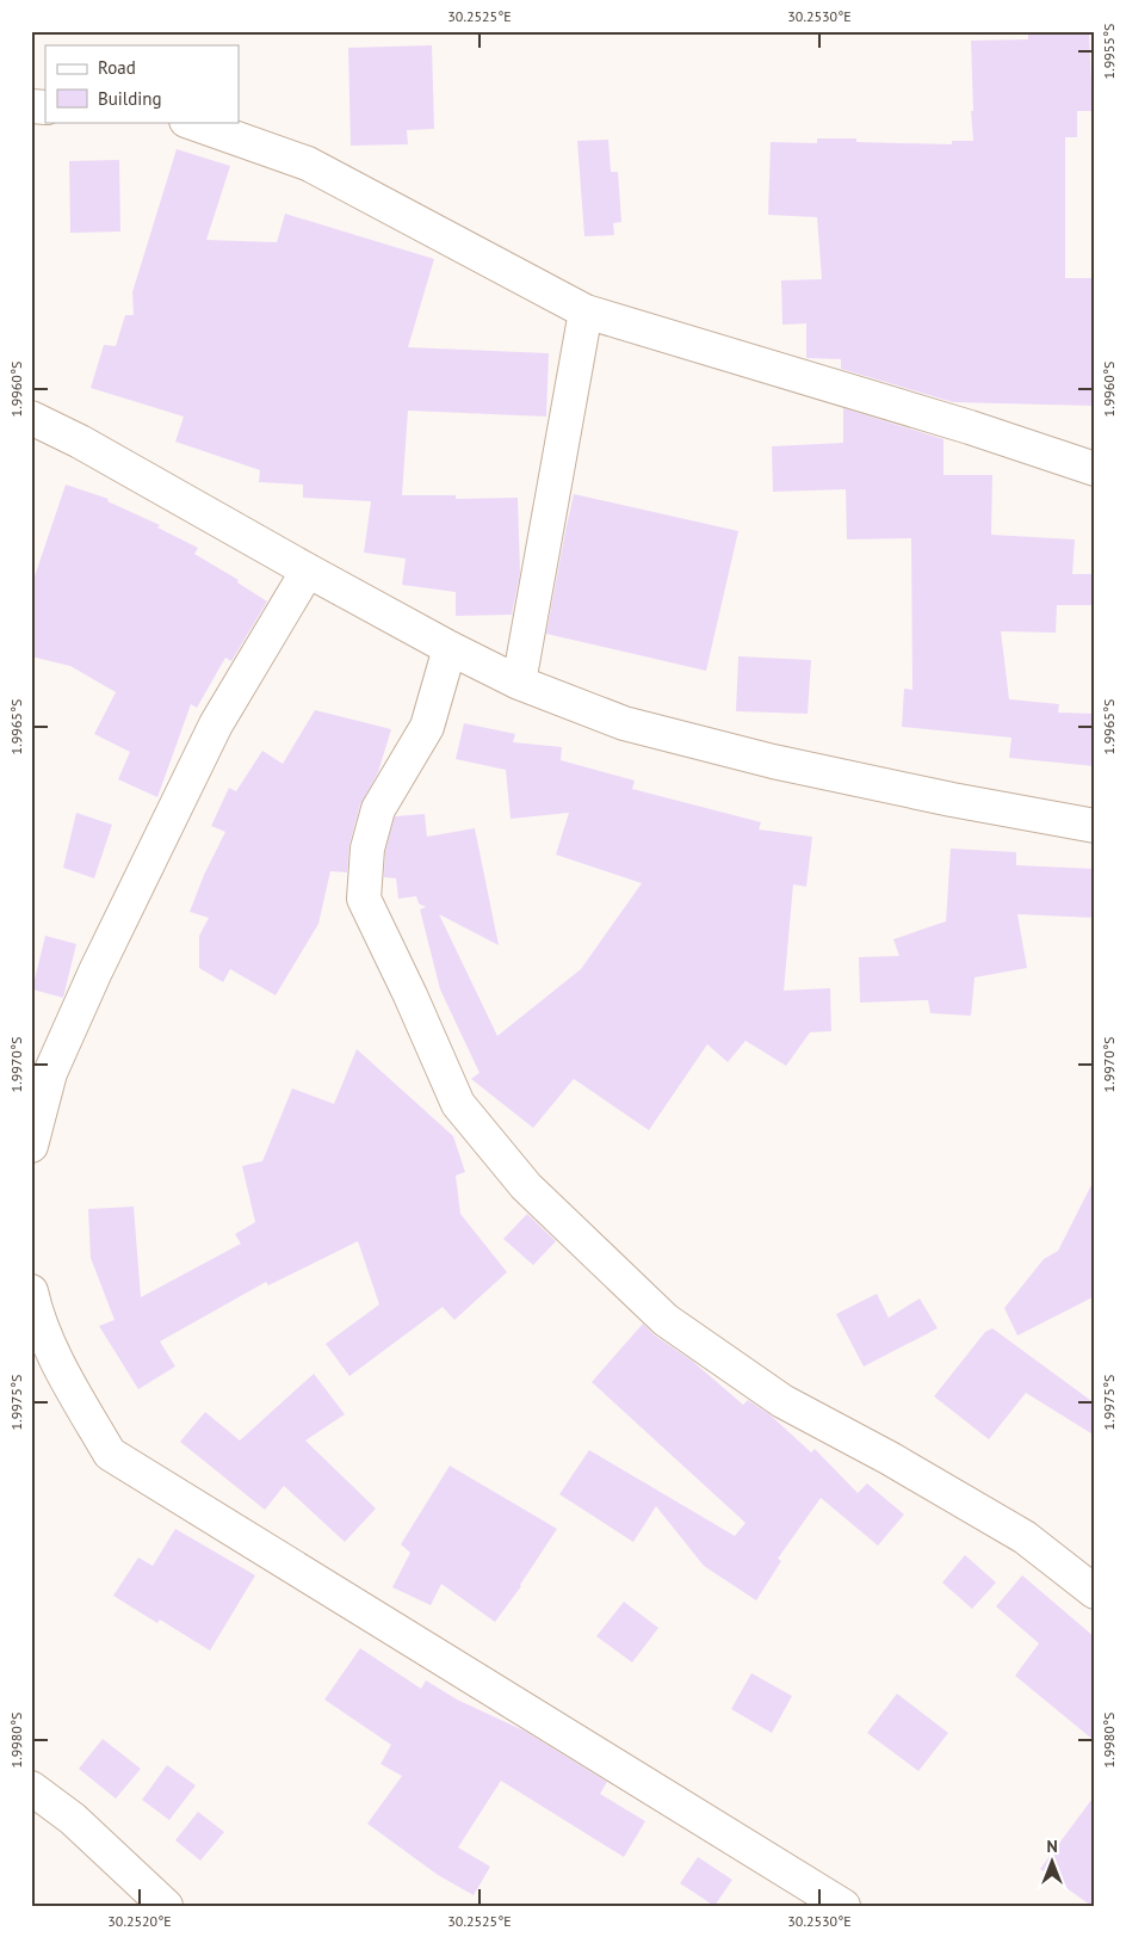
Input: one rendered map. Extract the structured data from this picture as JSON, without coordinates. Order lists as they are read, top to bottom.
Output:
{
  "legend": ["Road", "Building"],
  "north": "top",
  "coordinates": [
    "30.2525°E",
    "30.2530°E",
    "1.9955°S",
    "1.9960°S",
    "1.9965°S",
    "1.9970°S",
    "1.9975°S",
    "1.9980°S",
    "30.2520°E"
  ]
}
